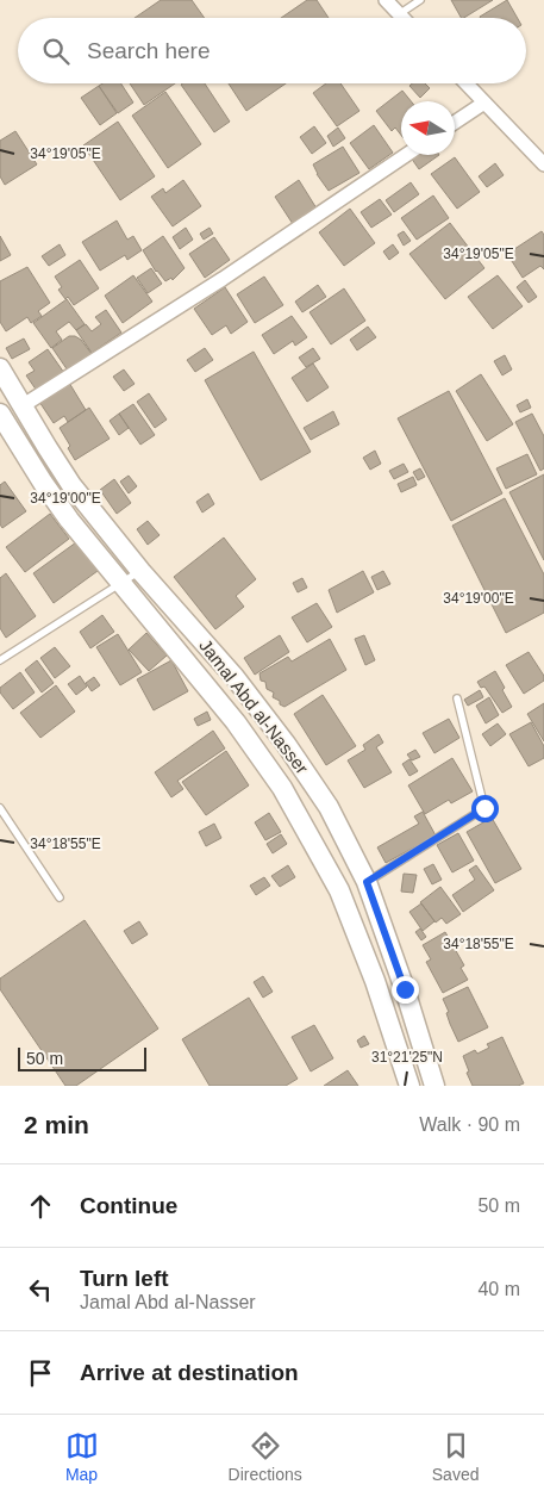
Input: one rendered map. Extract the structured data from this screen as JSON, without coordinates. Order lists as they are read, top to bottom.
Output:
{
  "streets": {
    "main road": ["Jamal Abd al-Nasser"]
  },
  "scale_bar": "50 m",
  "north": "left",
  "page": {
    "search": "Search here",
    "scale": "50 m",
    "heading": ["2 min", "Walk · 90 m"],
    "list": [
      ["Continue", "50 m"],
      ["Turn left", "Jamal Abd al-Nasser", "40 m"],
      "Arrive at destination"
    ],
    "nav": ["Map", "Directions", "Saved"]
  },
  "coordinates": [
    "34°19'05\"E",
    "34°19'00\"E",
    "34°18'55\"E",
    "31°21'25\"N"
  ]
}
